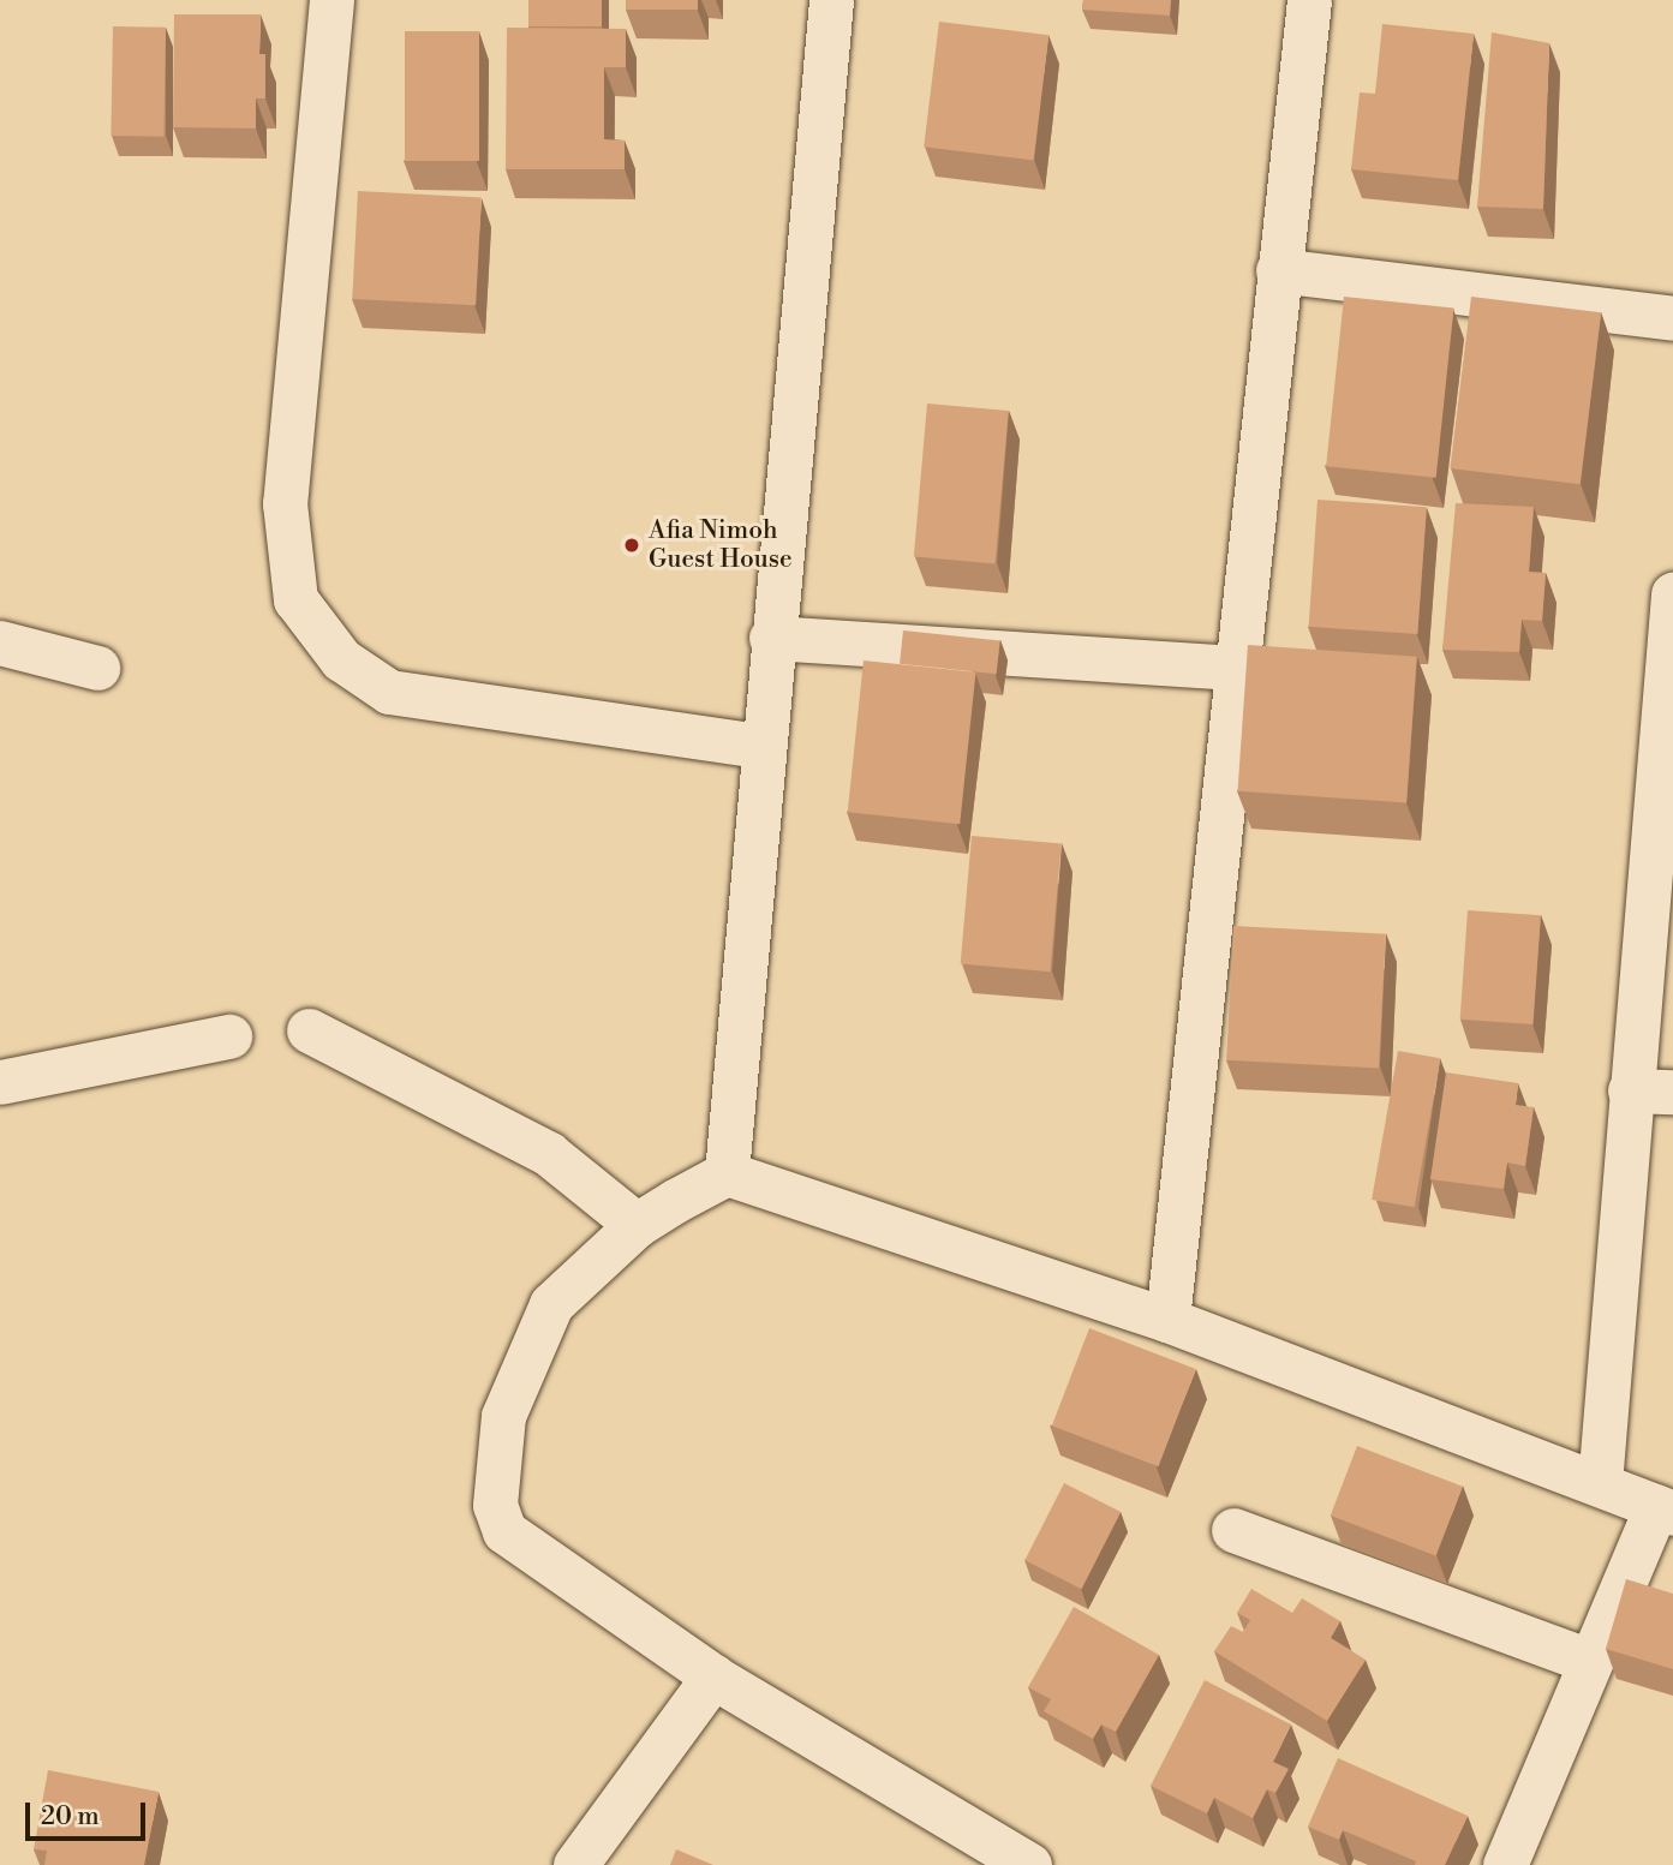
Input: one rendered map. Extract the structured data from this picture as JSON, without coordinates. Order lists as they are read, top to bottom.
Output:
{
  "places": ["Afia Nimoh Guest House"],
  "scale_bar": "20 m"
}
